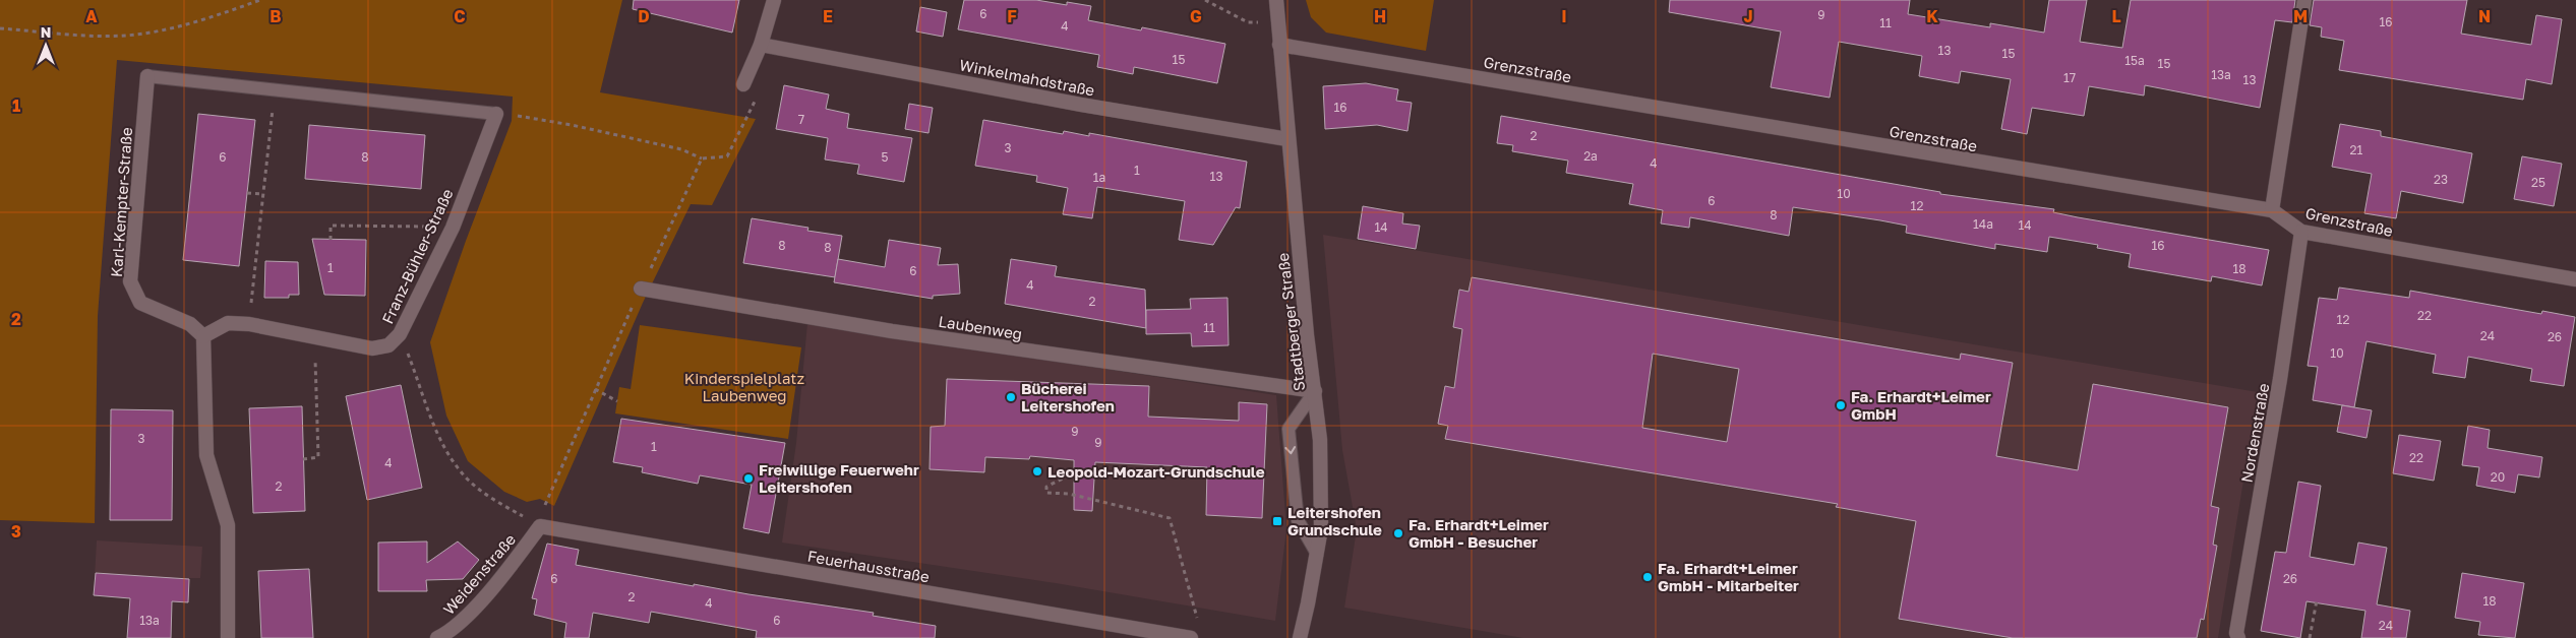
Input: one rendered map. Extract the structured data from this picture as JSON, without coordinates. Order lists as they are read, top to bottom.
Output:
{
  "streets": {
    "street": [
      "Grenzstraße",
      "Winkelmahdstraße",
      "Karl-Kempter-Straße",
      "Franz-Bühler-Straße",
      "Stadtberger Straße",
      "Laubenweg",
      "Nordenstraße",
      "Feuerhausstraße",
      "Weidenstraße"
    ]
  },
  "crossings": [
    ["Grenzstraße", "Stadtberger Straße"],
    ["Grenzstraße", "Nordenstraße"],
    ["Winkelmahdstraße", "Stadtberger Straße"],
    ["Karl-Kempter-Straße", "Franz-Bühler-Straße"],
    ["Stadtberger Straße", "Laubenweg"],
    ["Feuerhausstraße", "Weidenstraße"]
  ],
  "parks": ["Kinderspielplatz Laubenweg"],
  "places": {
    "other": [
      "Bücherei Leitershofen",
      "Fa. Erhardt+Leimer GmbH",
      "Leopold-Mozart-Grundschule",
      "Freiwillige Feuerwehr Leitershofen",
      "Fa. Erhardt+Leimer GmbH - Besucher",
      "Fa. Erhardt+Leimer GmbH - Mitarbeiter"
    ],
    "transit": ["Leitershofen Grundschule"]
  },
  "house_numbers": [
    "6",
    "9",
    "16",
    "11",
    "4",
    "13",
    "15",
    "15",
    "15a",
    "15",
    "13a",
    "17",
    "13",
    "16",
    "7",
    "2",
    "3",
    "21",
    "2a",
    "6",
    "8",
    "5",
    "4",
    "1",
    "13",
    "1a",
    "23",
    "25",
    "10",
    "6",
    "12",
    "8",
    "14a",
    "14",
    "14",
    "8",
    "16",
    "8",
    "1",
    "18",
    "6",
    "4",
    "2",
    "22",
    "12",
    "11",
    "24",
    "26",
    "10",
    "9",
    "3",
    "9",
    "1",
    "22",
    "4",
    "20",
    "2",
    "6",
    "26",
    "2",
    "18",
    "4",
    "13a",
    "6",
    "24"
  ],
  "north": "top",
  "grid": {
    "columns": [
      "A",
      "B",
      "C",
      "D",
      "E",
      "F",
      "G",
      "H",
      "I",
      "J",
      "K",
      "L",
      "M",
      "N"
    ],
    "rows": ["1", "2", "3"]
  }
}
